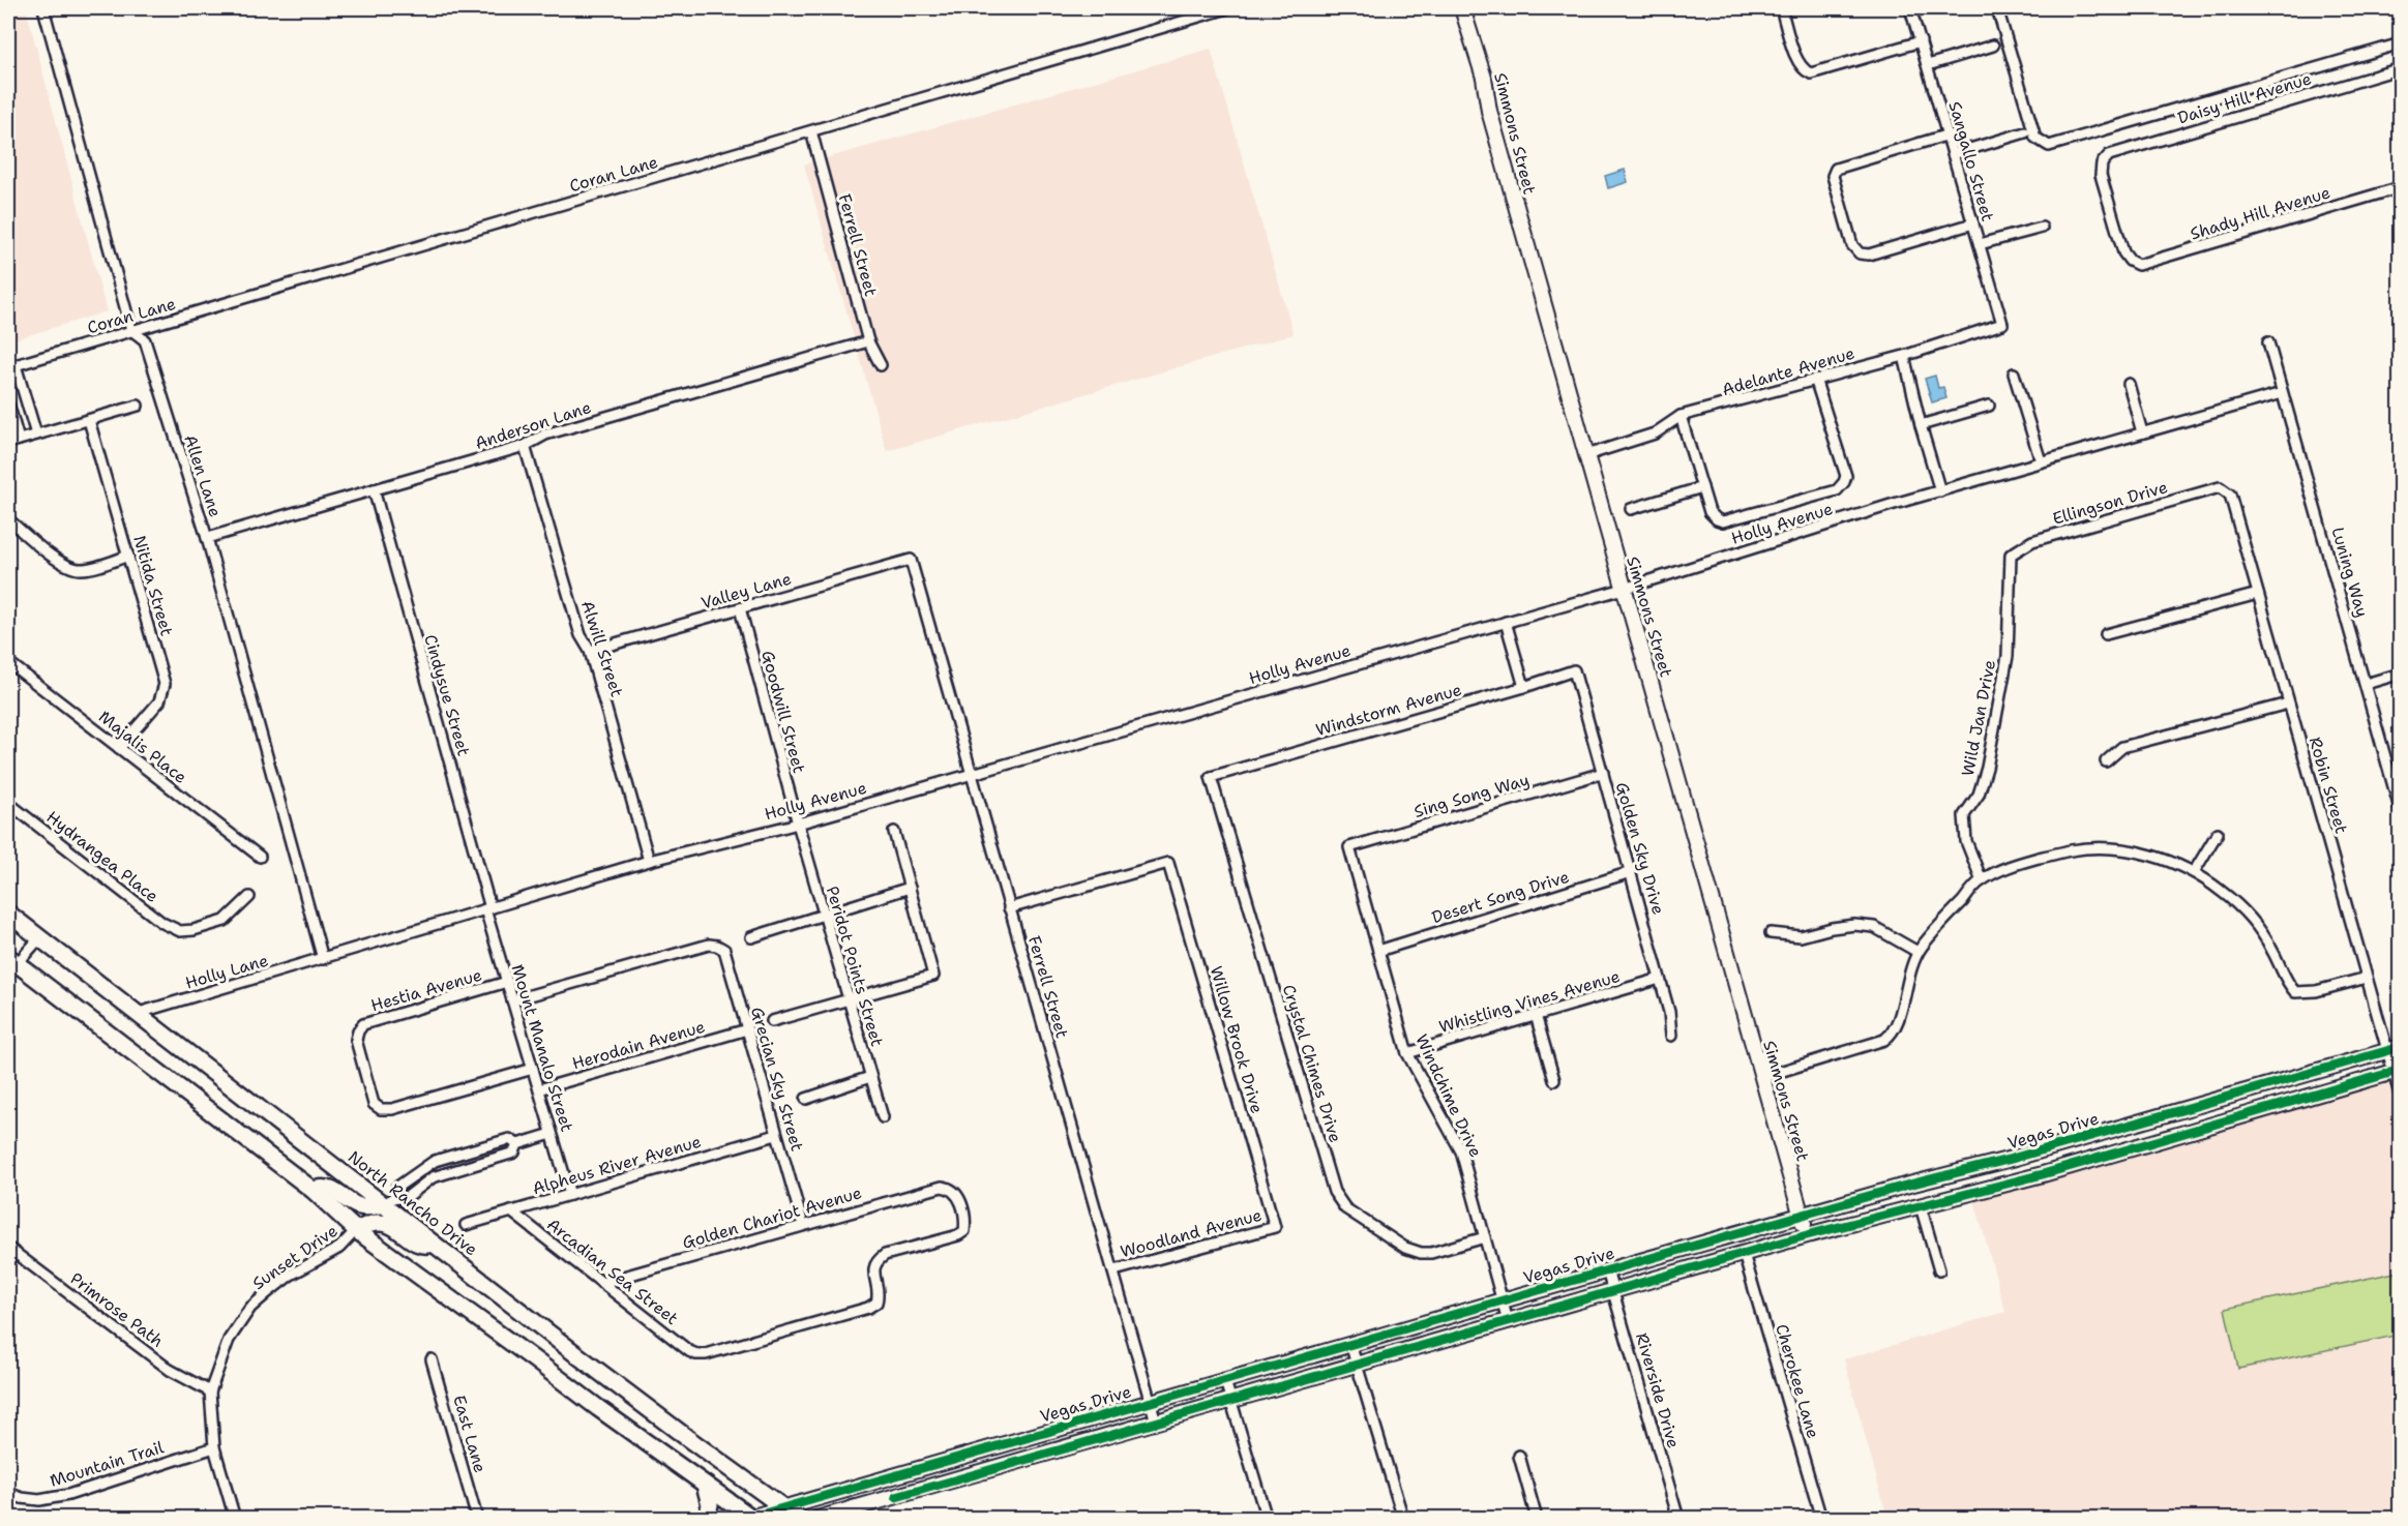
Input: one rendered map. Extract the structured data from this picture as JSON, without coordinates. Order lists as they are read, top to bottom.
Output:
{
  "streets": {
    "main road": ["Simmons Street", "Vegas Drive", "North Rancho Drive"],
    "street": [
      "Daisy Hill Avenue",
      "Sangallo Street",
      "Coran Lane",
      "Shady Hill Avenue",
      "Ferrell Street",
      "Adelante Avenue",
      "Anderson Lane",
      "Allen Lane",
      "Ellingson Drive",
      "Holly Avenue",
      "Luning Way",
      "Nitida Street",
      "Valley Lane",
      "Alwill Street",
      "Cindysue Street",
      "Windstorm Avenue",
      "Goodwill Street",
      "Wild Jan Drive",
      "Majalis Place",
      "Robin Street",
      "Sing Song Way",
      "Golden Sky Drive",
      "Hydrangea Place",
      "Desert Song Drive",
      "Peridot Points Street",
      "Holly Lane",
      "Hestia Avenue",
      "Whistling Vines Avenue",
      "Willow Brook Drive",
      "Herodain Avenue",
      "Mount Manalo Street",
      "Crystal Chimes Drive",
      "Grecian Sky Street",
      "Windchime Drive",
      "Alpheus River Avenue",
      "Golden Chariot Avenue",
      "Woodland Avenue",
      "Sunset Drive",
      "Arcadian Sea Street",
      "Primrose Path",
      "Cherokee Lane",
      "Riverside Drive",
      "East Lane",
      "Mountain Trail"
    ]
  },
  "crossings": [
    ["Daisy Hill Avenue", "Shady Hill Avenue"],
    ["Simmons Street", "Adelante Avenue"],
    ["Simmons Street", "Holly Avenue"],
    ["Simmons Street", "Vegas Drive"],
    ["Sangallo Street", "Adelante Avenue"],
    ["Coran Lane", "Ferrell Street"],
    ["Coran Lane", "Allen Lane"],
    ["Ferrell Street", "Anderson Lane"],
    ["Ferrell Street", "Holly Avenue"],
    ["Ferrell Street", "Valley Lane"],
    ["Ferrell Street", "Willow Brook Drive"],
    ["Ferrell Street", "Vegas Drive"],
    ["Ferrell Street", "Woodland Avenue"],
    ["Anderson Lane", "Allen Lane"],
    ["Anderson Lane", "Alwill Street"],
    ["Anderson Lane", "Cindysue Street"],
    ["Allen Lane", "Holly Avenue"],
    ["Allen Lane", "Holly Lane"],
    ["Ellingson Drive", "Wild Jan Drive"],
    ["Ellingson Drive", "Robin Street"],
    ["Holly Avenue", "Luning Way"],
    ["Holly Avenue", "Alwill Street"],
    ["Holly Avenue", "Cindysue Street"],
    ["Holly Avenue", "Goodwill Street"],
    ["Holly Avenue", "Peridot Points Street"],
    ["Holly Avenue", "Holly Lane"],
    ["Holly Avenue", "Mount Manalo Street"],
    ["Nitida Street", "Majalis Place"],
    ["Valley Lane", "Alwill Street"],
    ["Valley Lane", "Goodwill Street"],
    ["Cindysue Street", "Mount Manalo Street"],
    ["Windstorm Avenue", "Golden Sky Drive"],
    ["Windstorm Avenue", "Crystal Chimes Drive"],
    ["Goodwill Street", "Peridot Points Street"],
    ["Robin Street", "Vegas Drive"],
    ["Sing Song Way", "Golden Sky Drive"],
    ["Sing Song Way", "Windchime Drive"],
    ["Golden Sky Drive", "Desert Song Drive"],
    ["Golden Sky Drive", "Whistling Vines Avenue"],
    ["Desert Song Drive", "Windchime Drive"],
    ["Holly Lane", "North Rancho Drive"],
    ["Hestia Avenue", "Mount Manalo Street"],
    ["Whistling Vines Avenue", "Windchime Drive"],
    ["Willow Brook Drive", "Woodland Avenue"],
    ["Herodain Avenue", "Mount Manalo Street"],
    ["Herodain Avenue", "Grecian Sky Street"],
    ["Mount Manalo Street", "Grecian Sky Street"],
    ["Mount Manalo Street", "Alpheus River Avenue"],
    ["Crystal Chimes Drive", "Windchime Drive"],
    ["Grecian Sky Street", "Alpheus River Avenue"],
    ["Grecian Sky Street", "Golden Chariot Avenue"],
    ["Windchime Drive", "Vegas Drive"],
    ["Vegas Drive", "North Rancho Drive"],
    ["Vegas Drive", "Riverside Drive"],
    ["Alpheus River Avenue", "Arcadian Sea Street"],
    ["Golden Chariot Avenue", "Arcadian Sea Street"],
    ["Sunset Drive", "Primrose Path"],
    ["Sunset Drive", "Mountain Trail"]
  ]
}
